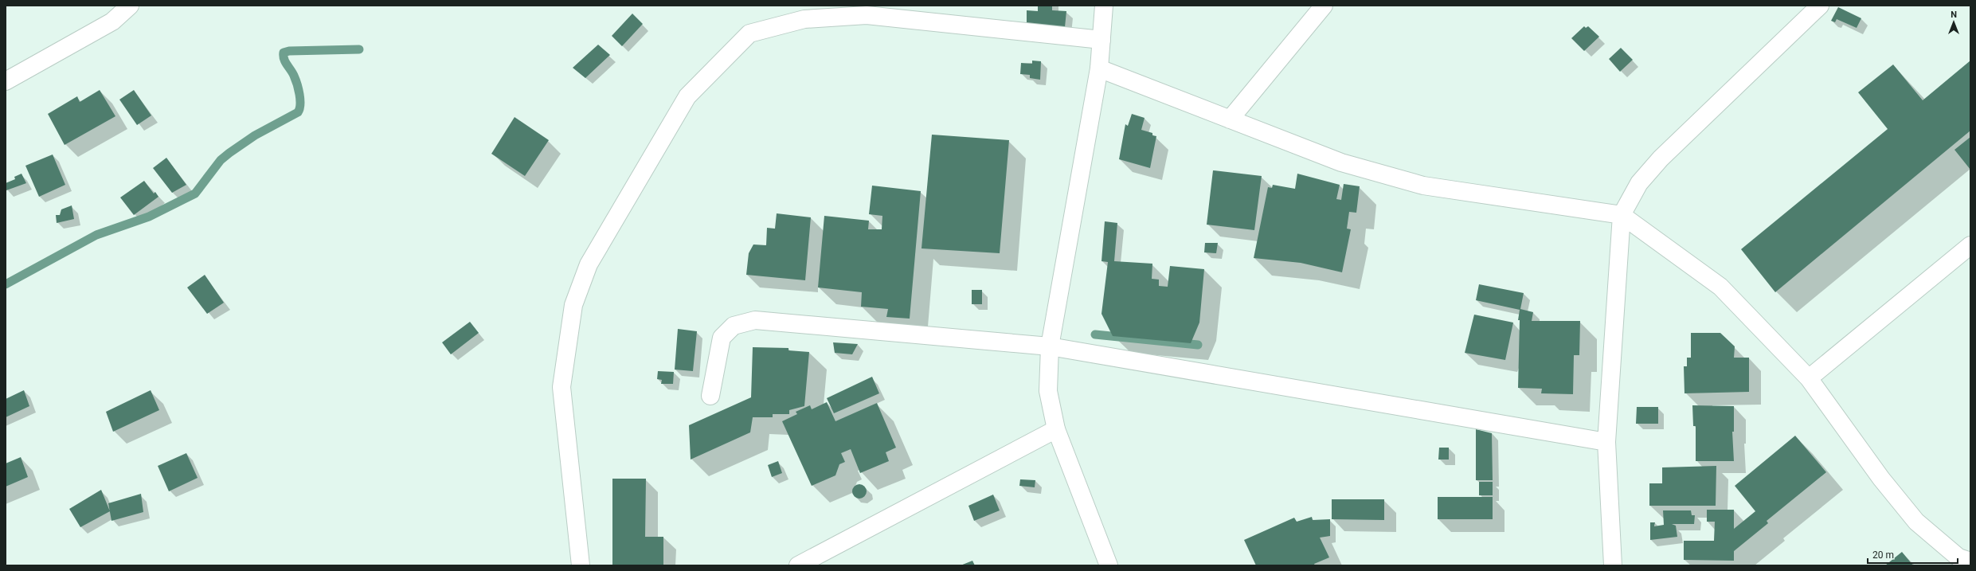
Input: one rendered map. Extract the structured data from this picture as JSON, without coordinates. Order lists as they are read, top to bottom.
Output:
{
  "scale_bar": "20 m",
  "north": "top"
}
